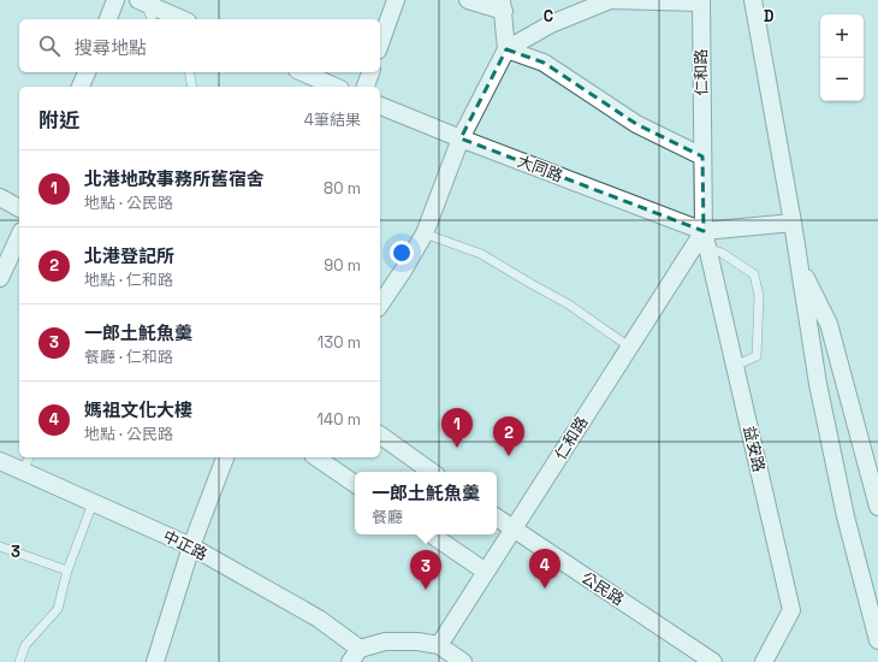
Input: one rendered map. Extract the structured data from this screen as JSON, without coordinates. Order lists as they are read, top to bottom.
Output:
{
  "streets": {
    "street": [
      "仁和路",
      "大同路",
      "益安路",
      "中正路",
      "公民路"
    ]
  },
  "crossings": [
    ["仁和路", "大同路"],
    ["仁和路", "益安路"],
    ["仁和路", "公民路"],
    ["大同路", "益安路"]
  ],
  "page": {
    "map_buttons": ["+", "−"],
    "search": "搜尋地點",
    "heading": ["附近", "4筆結果"],
    "list": [
      {
        "mark": "1",
        "name": "北港地政事務所舊宿舍",
        "note": "地點 · 公民路",
        "value": "80 m"
      },
      {
        "mark": "2",
        "name": "北港登記所",
        "note": "地點 · 仁和路",
        "value": "90 m"
      },
      {
        "mark": "3",
        "name": "一郎土魠魚羹",
        "note": "餐廳 · 仁和路",
        "value": "130 m"
      },
      {
        "mark": "4",
        "name": "媽祖文化大樓",
        "note": "地點 · 公民路",
        "value": "140 m"
      }
    ],
    "pins": [
      "1",
      "2",
      "4",
      "3"
    ],
    "popup": ["一郎土魠魚羹", "餐廳"]
  },
  "grid": {
    "columns": ["C", "D"],
    "rows": ["3"]
  }
}
